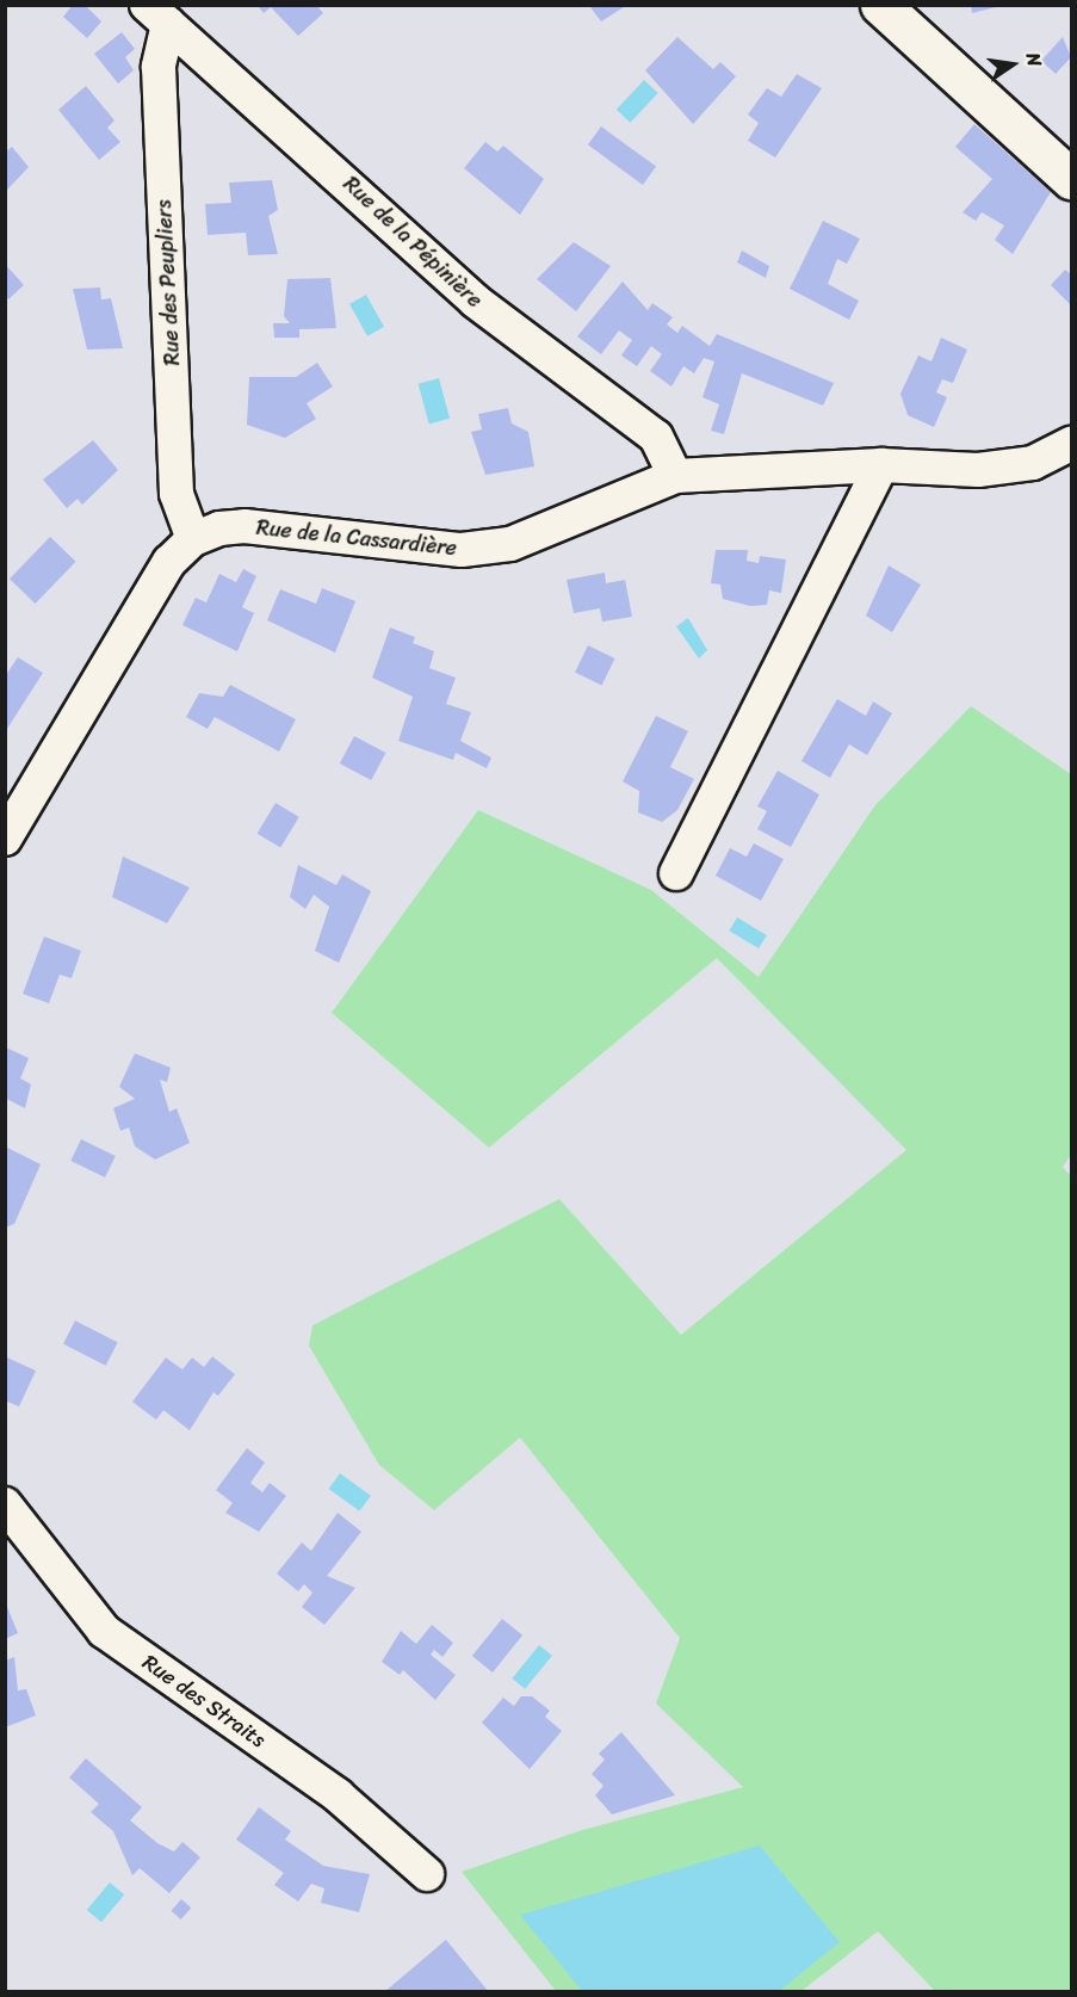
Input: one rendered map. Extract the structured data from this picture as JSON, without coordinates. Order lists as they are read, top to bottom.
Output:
{
  "streets": {
    "street": [
      "Rue de la Pépinière",
      "Rue des Peupliers",
      "Rue de la Cassardière",
      "Rue des Straits"
    ]
  },
  "crossings": [
    ["Rue de la Pépinière", "Rue des Peupliers"],
    ["Rue de la Pépinière", "Rue de la Cassardière"],
    ["Rue des Peupliers", "Rue de la Cassardière"]
  ],
  "north": "right"
}
